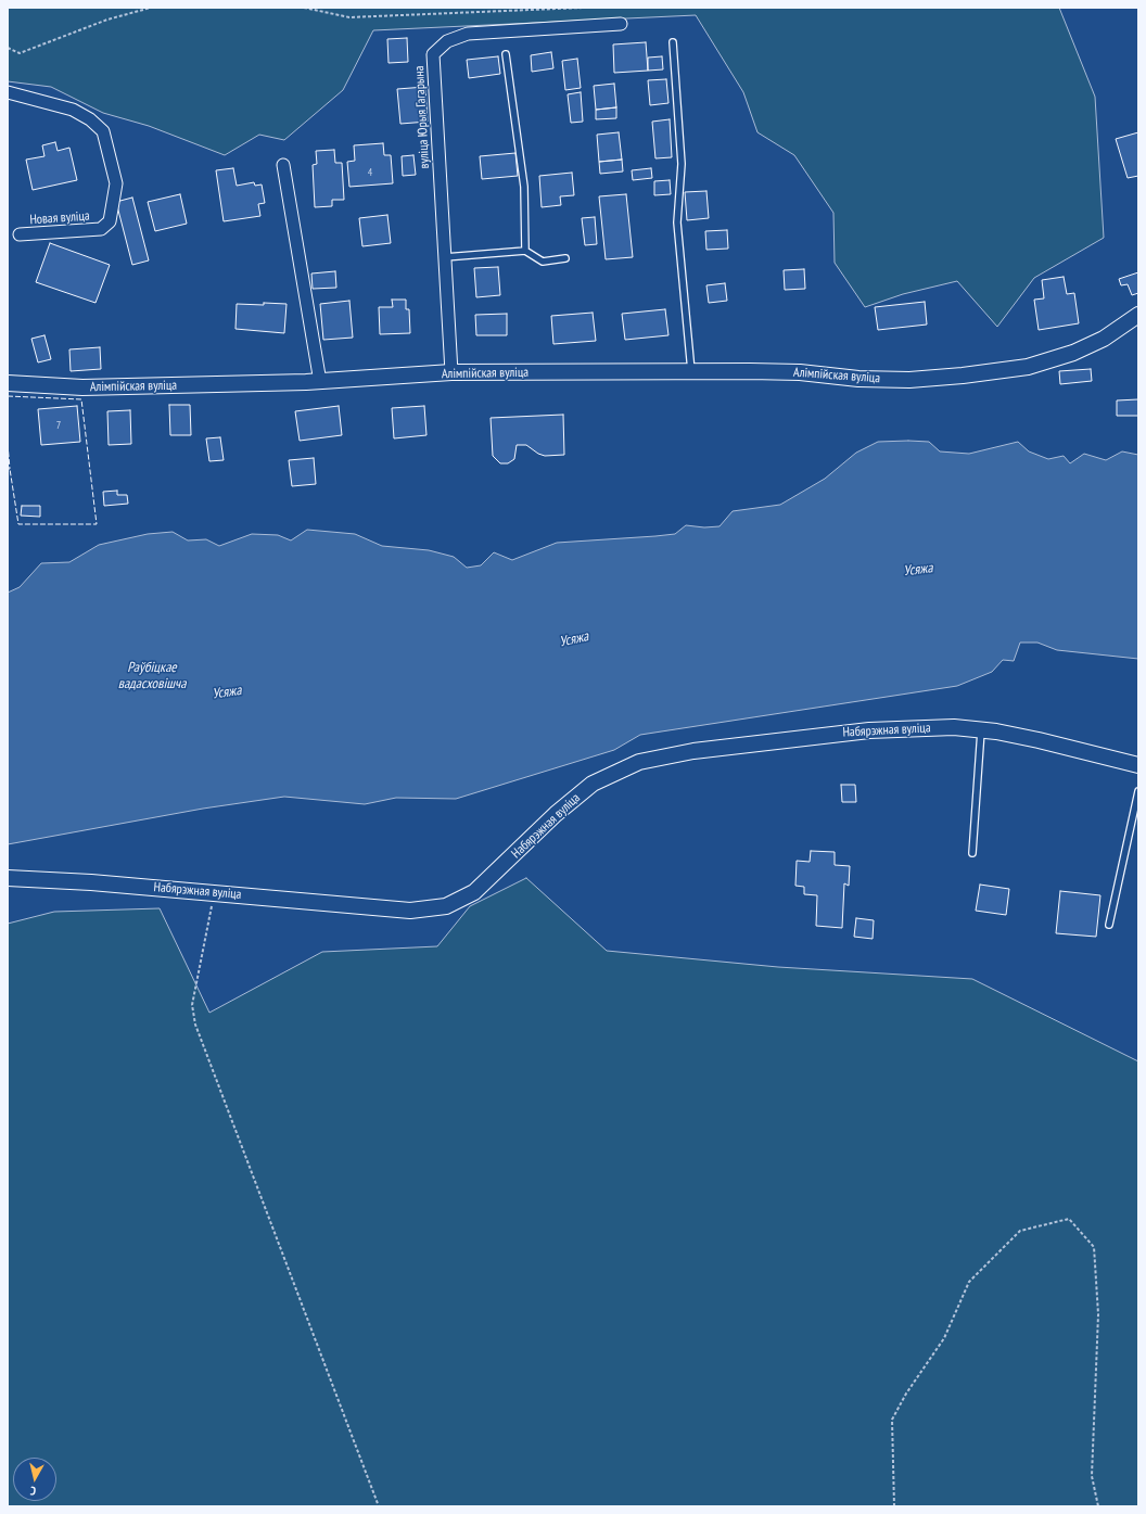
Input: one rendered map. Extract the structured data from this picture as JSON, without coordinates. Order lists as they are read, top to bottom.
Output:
{
  "streets": {
    "street": [
      "вуліца Юрыя Гагарына",
      "Новая вуліца",
      "Алімпійская вуліца",
      "Набярэжная вуліца"
    ]
  },
  "crossings": [
    ["вуліца Юрыя Гагарына", "Алімпійская вуліца"]
  ],
  "water": ["Усяжа", "Раўбіцкае вадасховішча"],
  "house_numbers": ["4", "7"],
  "north": "bottom"
}
